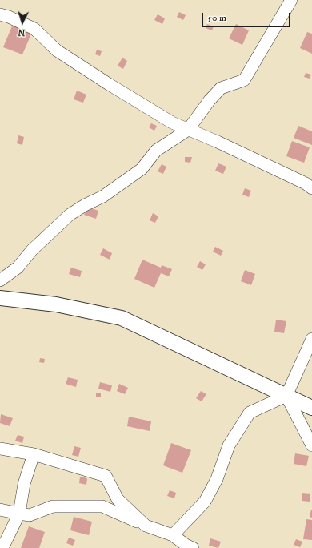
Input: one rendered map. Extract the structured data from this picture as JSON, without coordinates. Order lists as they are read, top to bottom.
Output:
{
  "scale_bar": "50 m",
  "north": "bottom"
}
